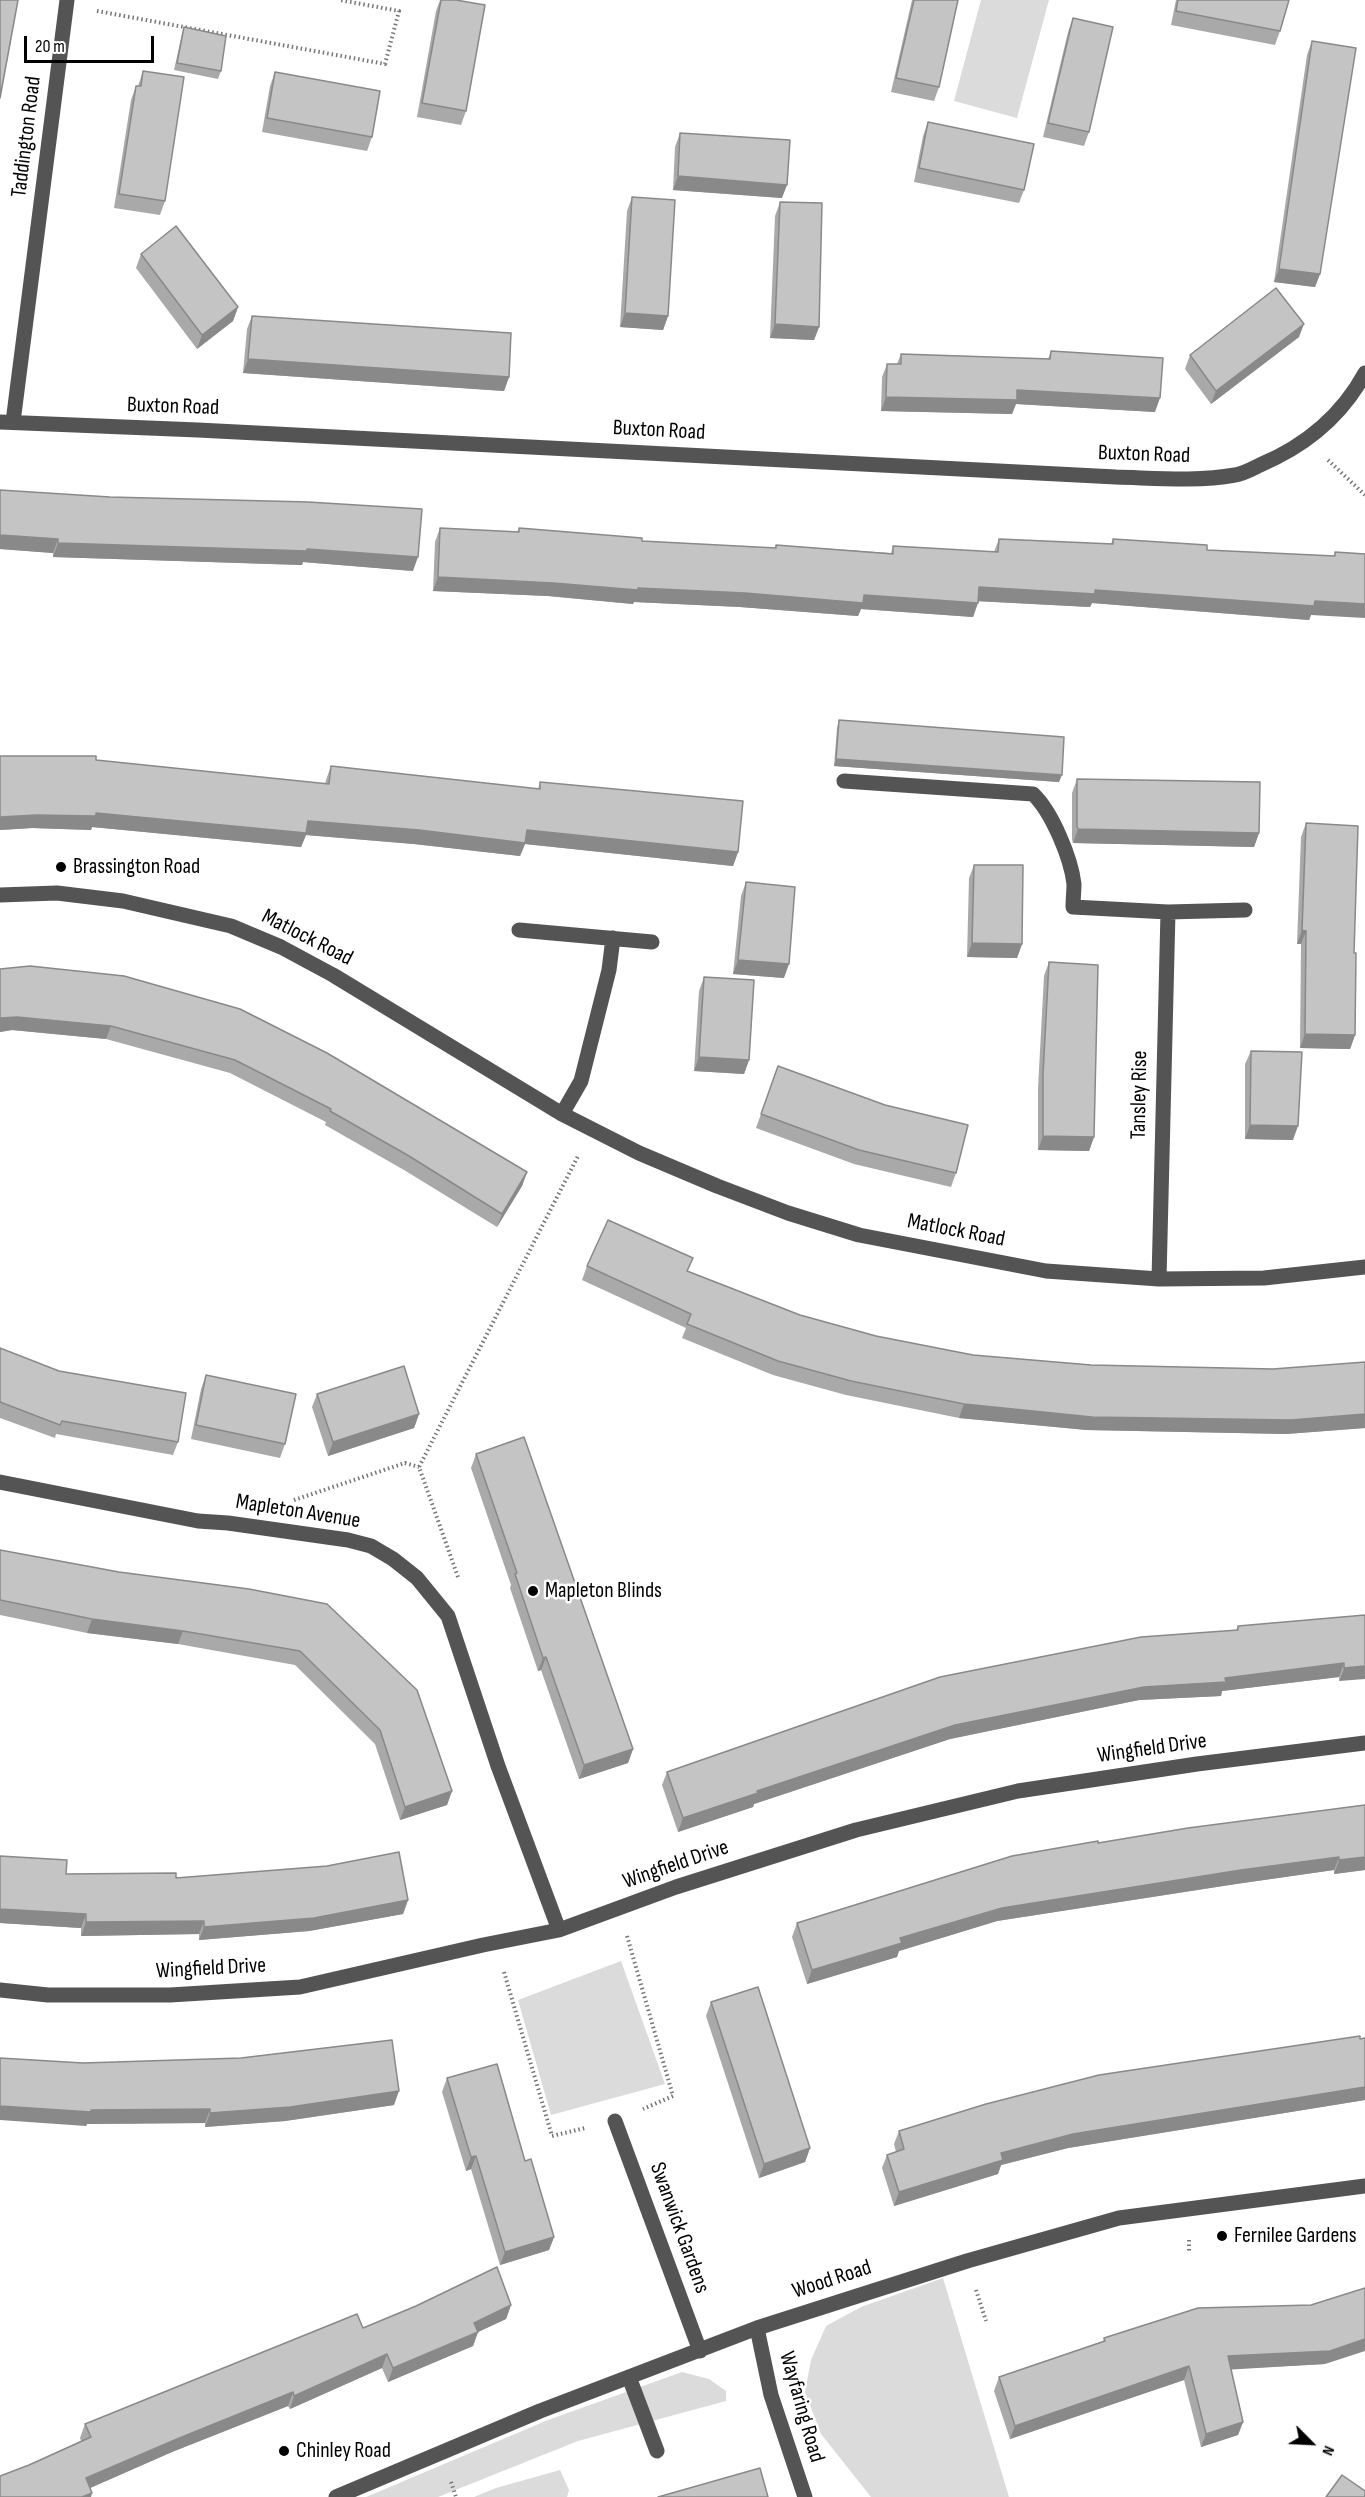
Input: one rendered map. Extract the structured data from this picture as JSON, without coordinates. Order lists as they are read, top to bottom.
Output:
{
  "streets": {
    "street": [
      "Taddington Road",
      "Buxton Road",
      "Matlock Road",
      "Tansley Rise",
      "Mapleton Avenue",
      "Wingfield Drive",
      "Swanwick Gardens",
      "Wood Road",
      "Wayfaring Road"
    ]
  },
  "crossings": [
    ["Taddington Road", "Buxton Road"],
    ["Matlock Road", "Tansley Rise"],
    ["Mapleton Avenue", "Wingfield Drive"],
    ["Swanwick Gardens", "Wood Road"],
    ["Wood Road", "Wayfaring Road"]
  ],
  "places": [
    "Brassington Road",
    "Mapleton Blinds",
    "Fernilee Gardens",
    "Chinley Road"
  ],
  "scale_bar": "20 m",
  "north": "bottom right"
}
